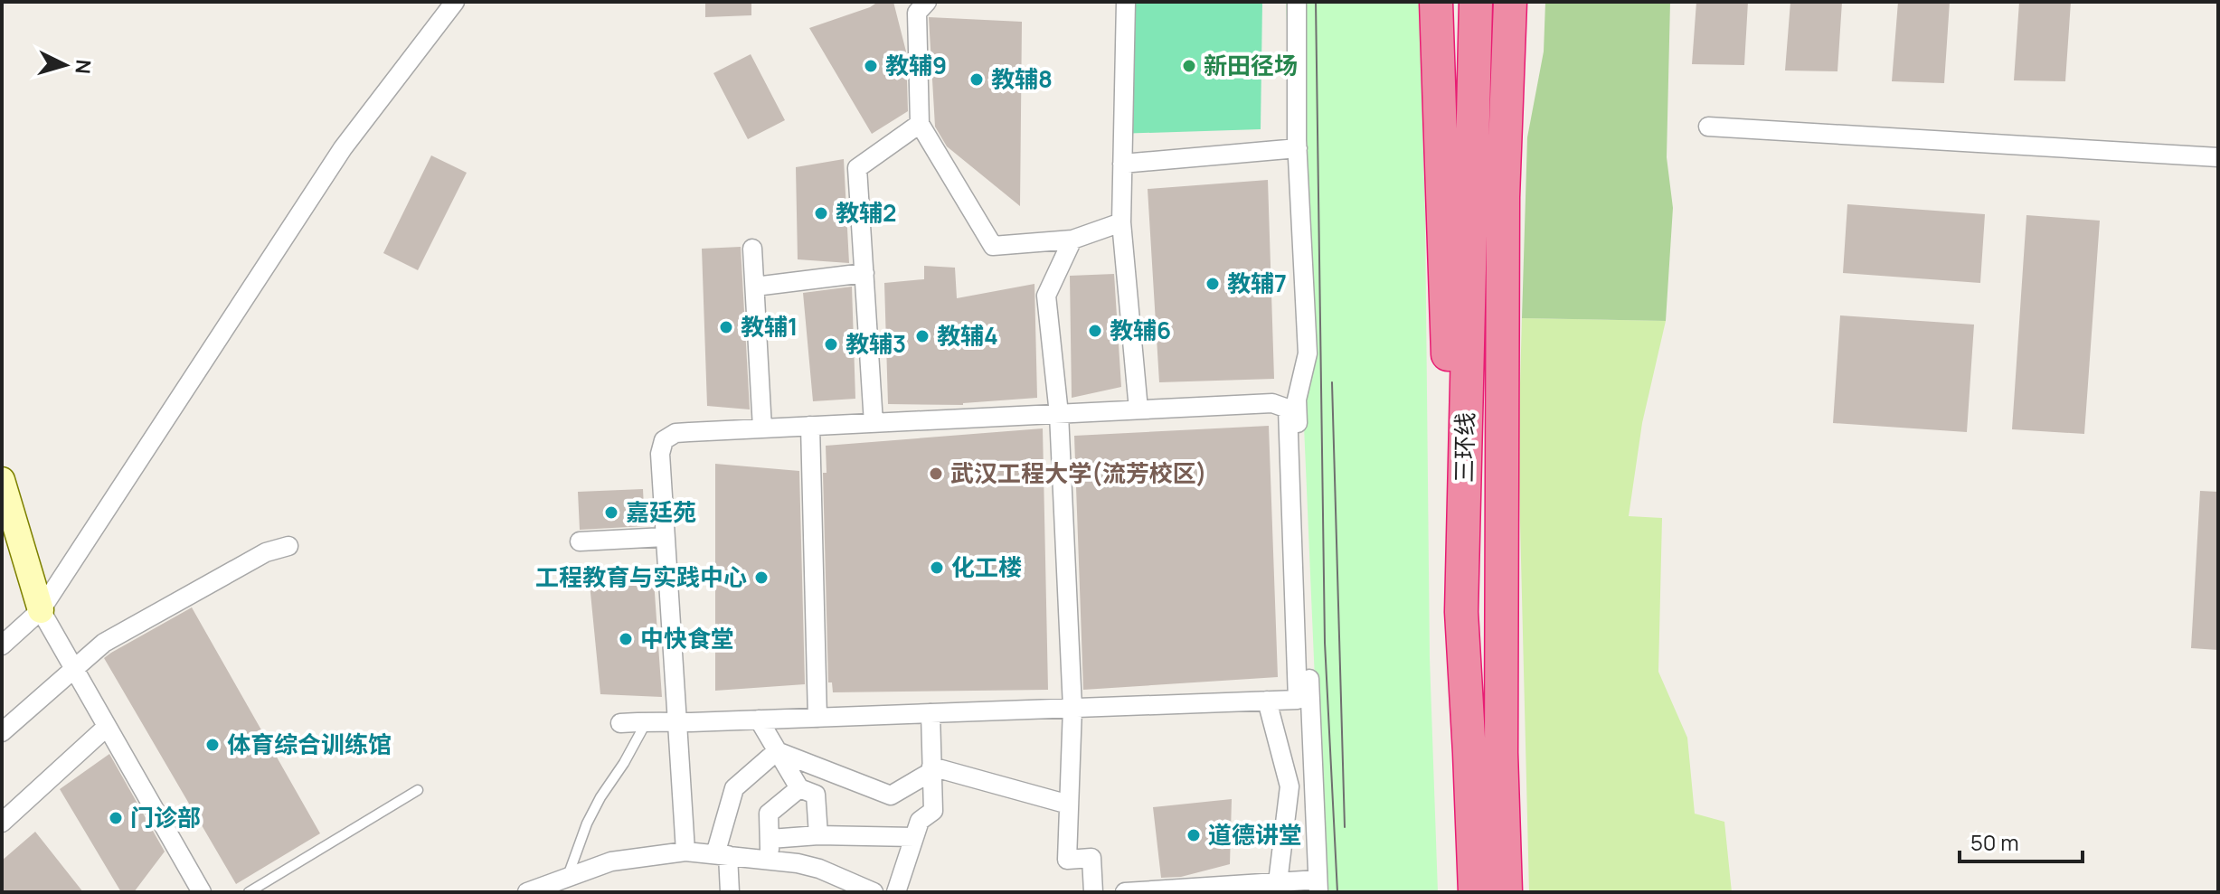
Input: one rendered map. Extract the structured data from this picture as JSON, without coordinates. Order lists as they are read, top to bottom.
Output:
{
  "streets": {
    "highway": ["三环线"]
  },
  "places": [
    "教辅9",
    "新田径场",
    "教辅8",
    "教辅2",
    "教辅7",
    "教辅1",
    "教辅6",
    "教辅4",
    "教辅3",
    "武汉工程大学(流芳校区)",
    "嘉廷苑",
    "化工楼",
    "工程教育与实践中心",
    "中快食堂",
    "体育综合训练馆",
    "门诊部",
    "道德讲堂"
  ],
  "scale_bar": "50 m",
  "north": "right"
}
